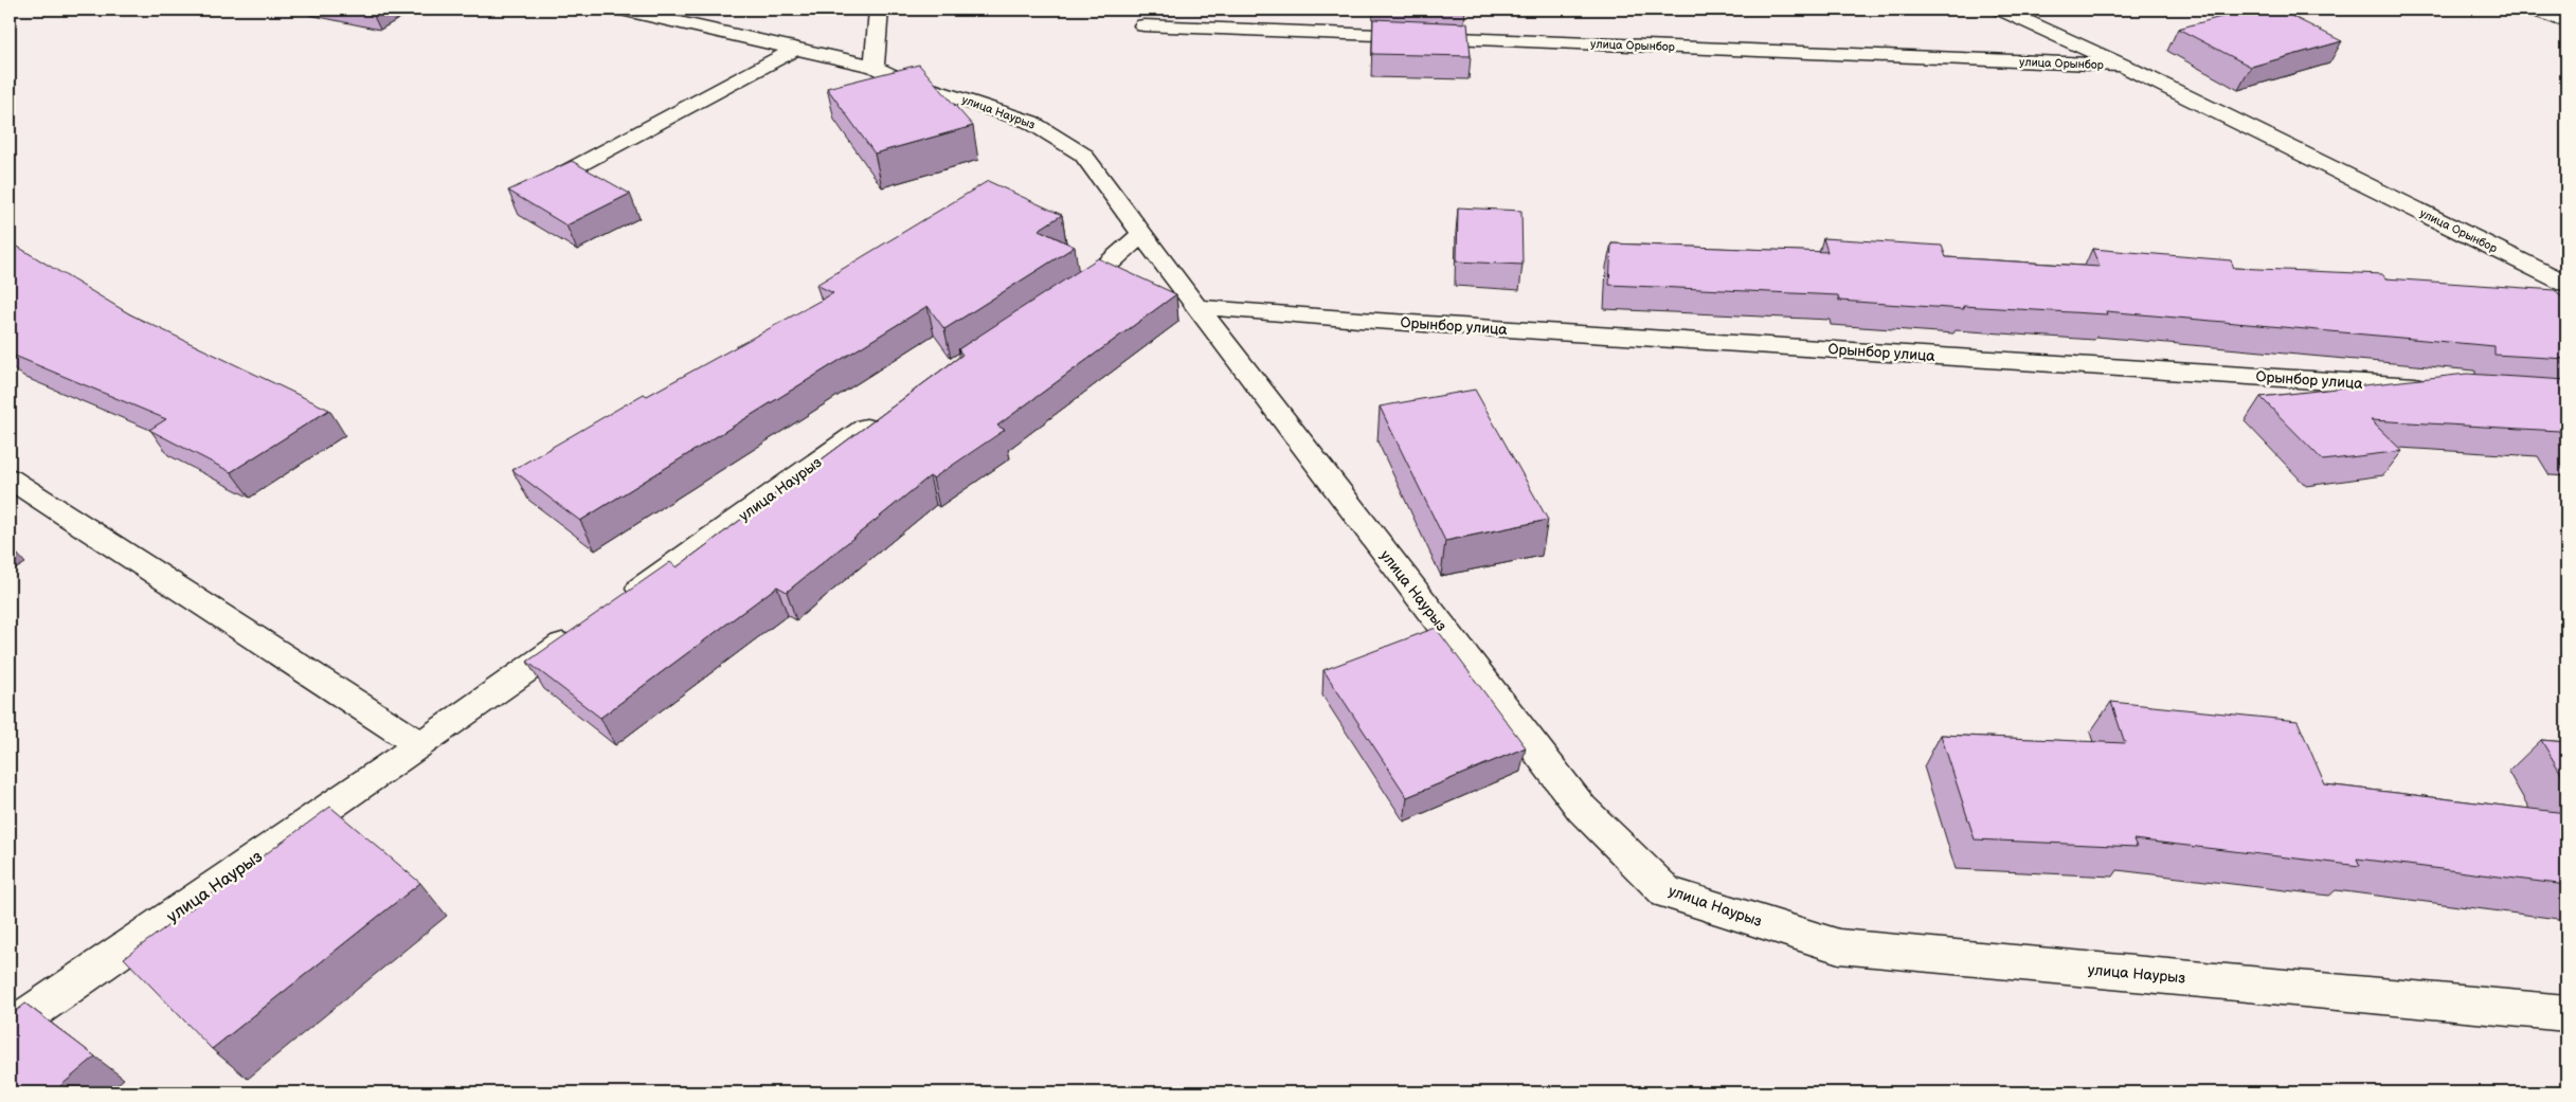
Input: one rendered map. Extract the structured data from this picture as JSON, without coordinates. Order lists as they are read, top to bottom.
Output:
{
  "streets": {
    "street": ["улица Орынбор", "улица Наурыз", "Орынбор улица"]
  },
  "crossings": [
    ["улица Наурыз", "Орынбор улица"]
  ]
}
